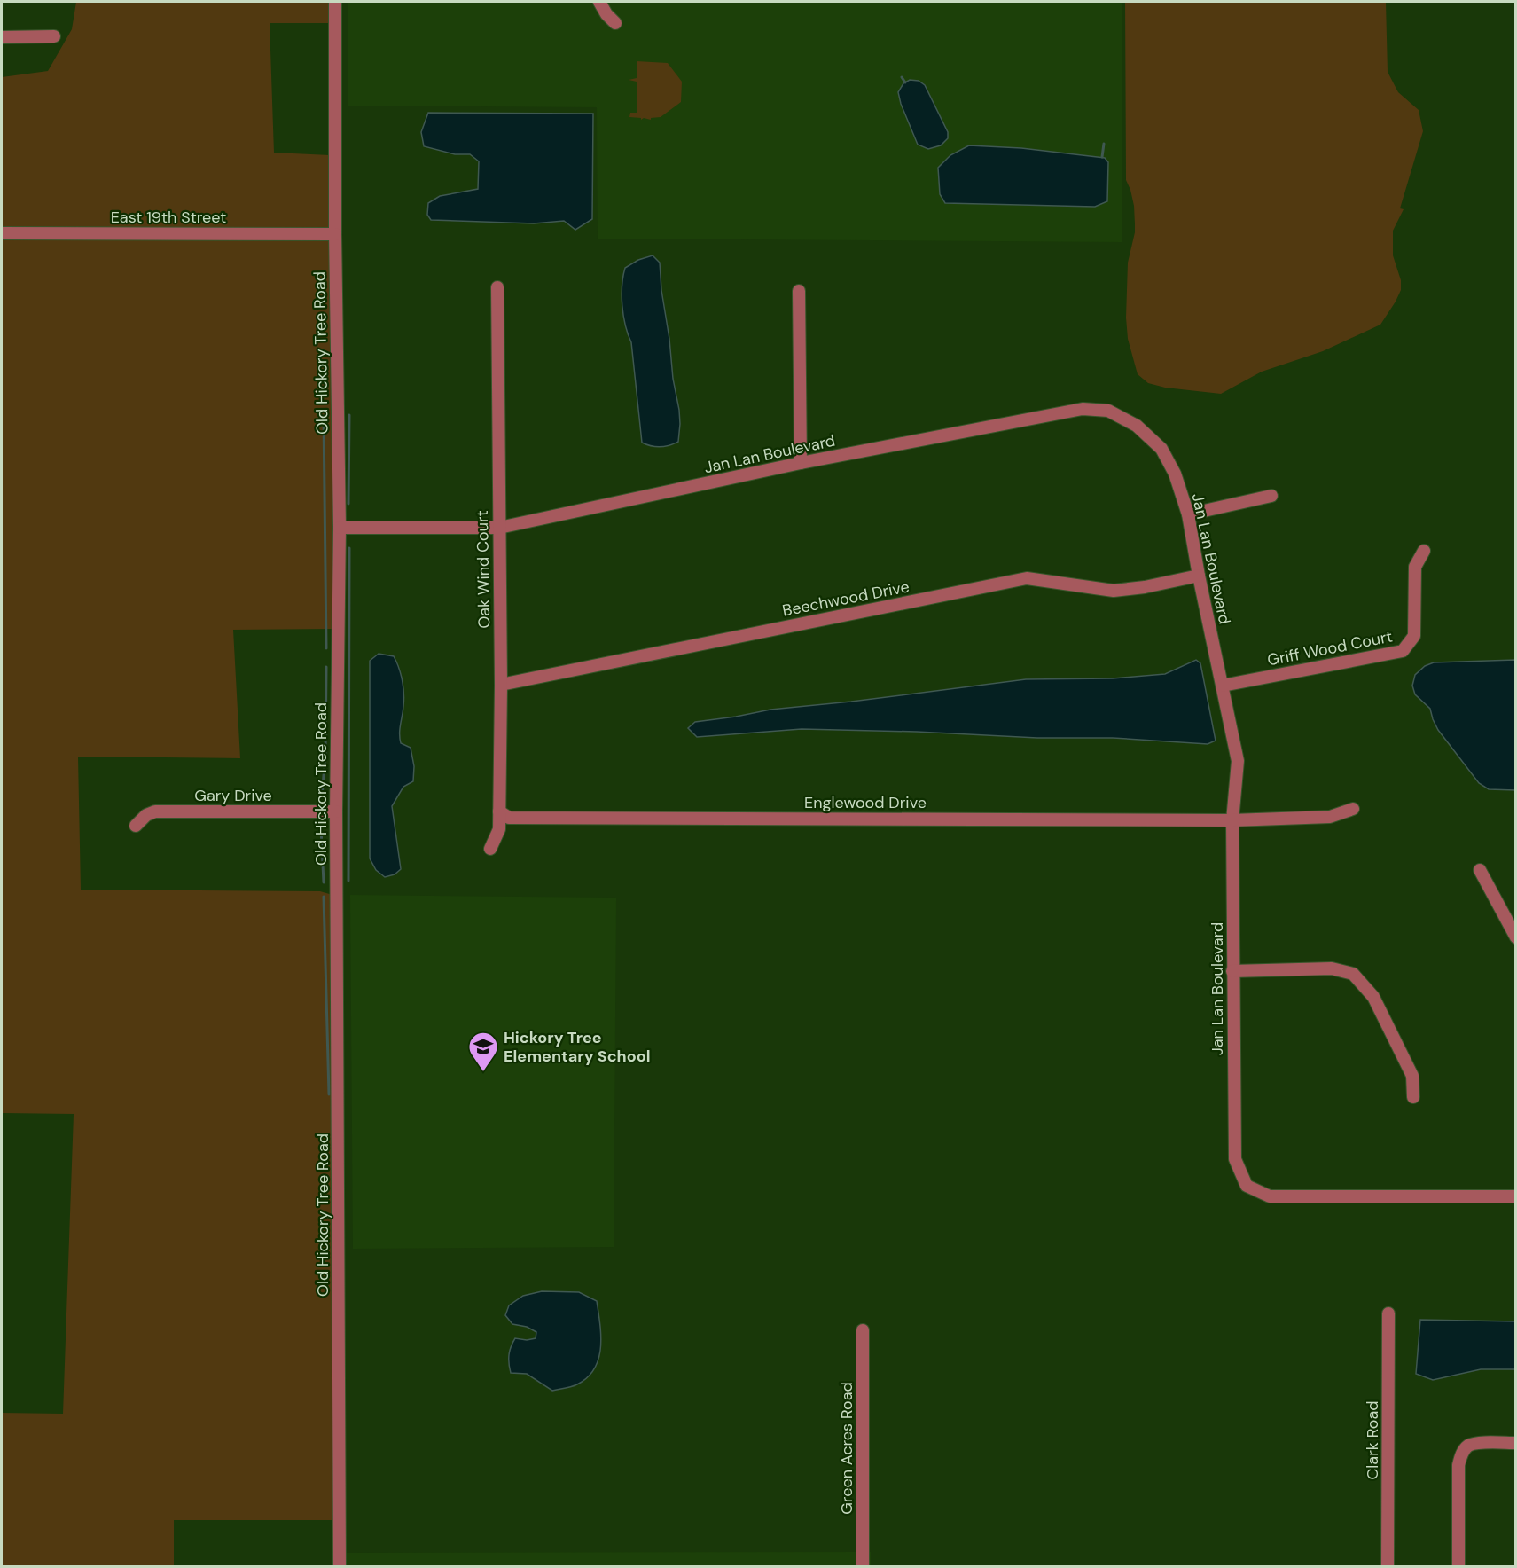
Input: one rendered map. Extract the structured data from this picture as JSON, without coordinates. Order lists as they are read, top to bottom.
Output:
{
  "streets": {
    "street": [
      "East 19th Street",
      "Old Hickory Tree Road",
      "Jan Lan Boulevard",
      "Oak Wind Court",
      "Beechwood Drive",
      "Griff Wood Court",
      "Gary Drive",
      "Englewood Drive",
      "Clark Road",
      "Green Acres Road"
    ]
  },
  "crossings": [
    ["East 19th Street", "Old Hickory Tree Road"],
    ["Old Hickory Tree Road", "Jan Lan Boulevard"],
    ["Old Hickory Tree Road", "Gary Drive"],
    ["Jan Lan Boulevard", "Oak Wind Court"],
    ["Jan Lan Boulevard", "Beechwood Drive"],
    ["Jan Lan Boulevard", "Griff Wood Court"],
    ["Jan Lan Boulevard", "Englewood Drive"],
    ["Oak Wind Court", "Beechwood Drive"],
    ["Oak Wind Court", "Englewood Drive"]
  ],
  "places": {
    "school or university": ["Hickory Tree Elementary School"]
  }
}
